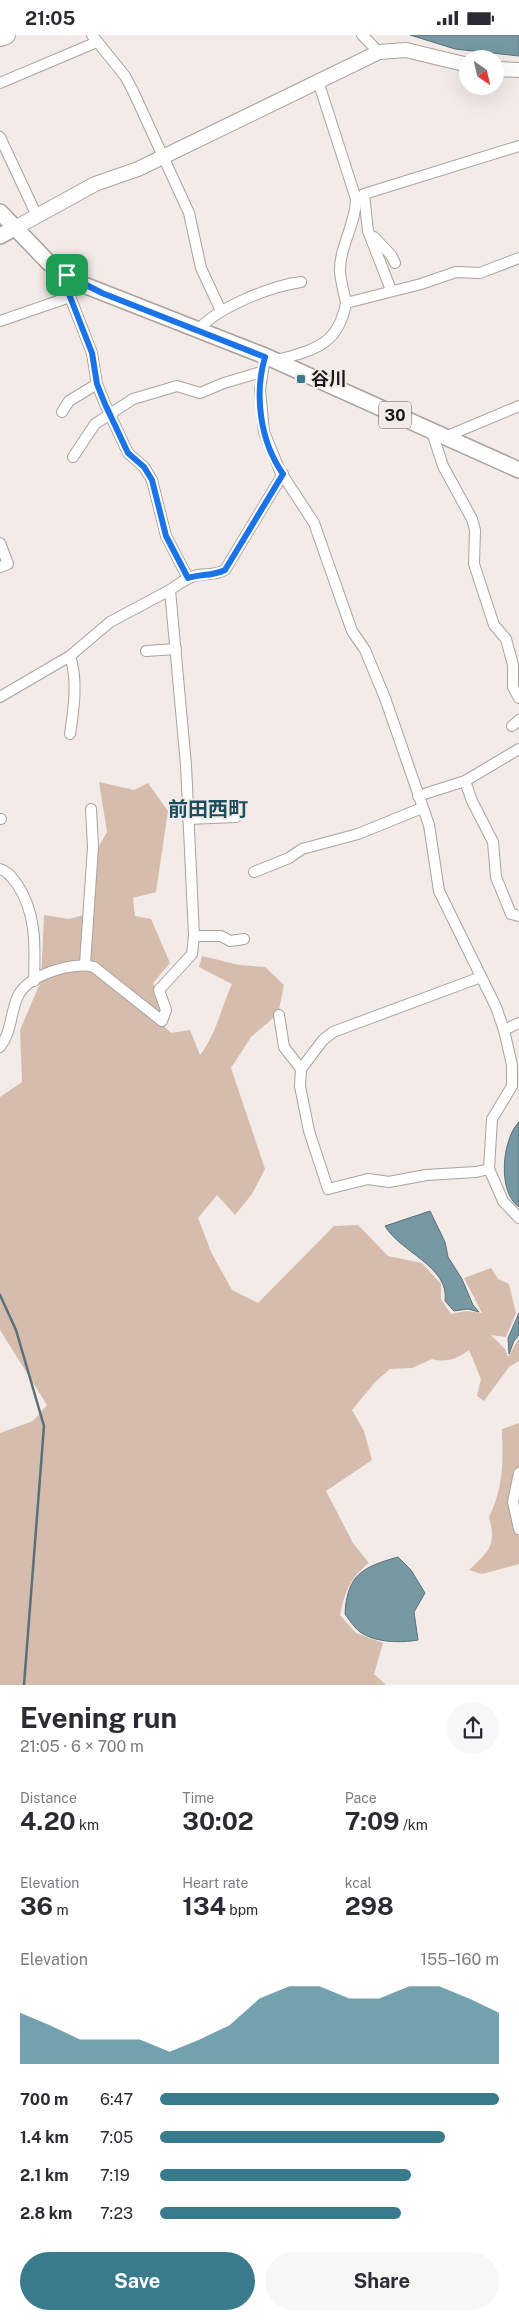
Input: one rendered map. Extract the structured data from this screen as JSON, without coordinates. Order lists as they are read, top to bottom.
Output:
{
  "streets": {
    "main road": ["30"]
  },
  "districts": ["前田西町"],
  "places": {
    "transit": ["谷川"]
  },
  "north": "bottom right",
  "page": {
    "status": "21:05",
    "heading": ["Evening run", "21:05 · 6 × 700 m"],
    "stats": [
      ["Distance", "4.20 km"],
      ["Time", "30:02"],
      ["Pace", "7:09 /km"],
      ["Elevation", "36 m"],
      ["Heart rate", "134 bpm"],
      ["kcal", "298"]
    ],
    "chart": ["Elevation", "155–160 m"],
    "list": [
      {
        "name": "700 m",
        "note": "6:47"
      },
      {
        "name": "1.4 km",
        "note": "7:05"
      },
      {
        "name": "2.1 km",
        "note": "7:19"
      },
      {
        "name": "2.8 km",
        "note": "7:23"
      }
    ],
    "buttons": ["Save", "Share"]
  }
}
